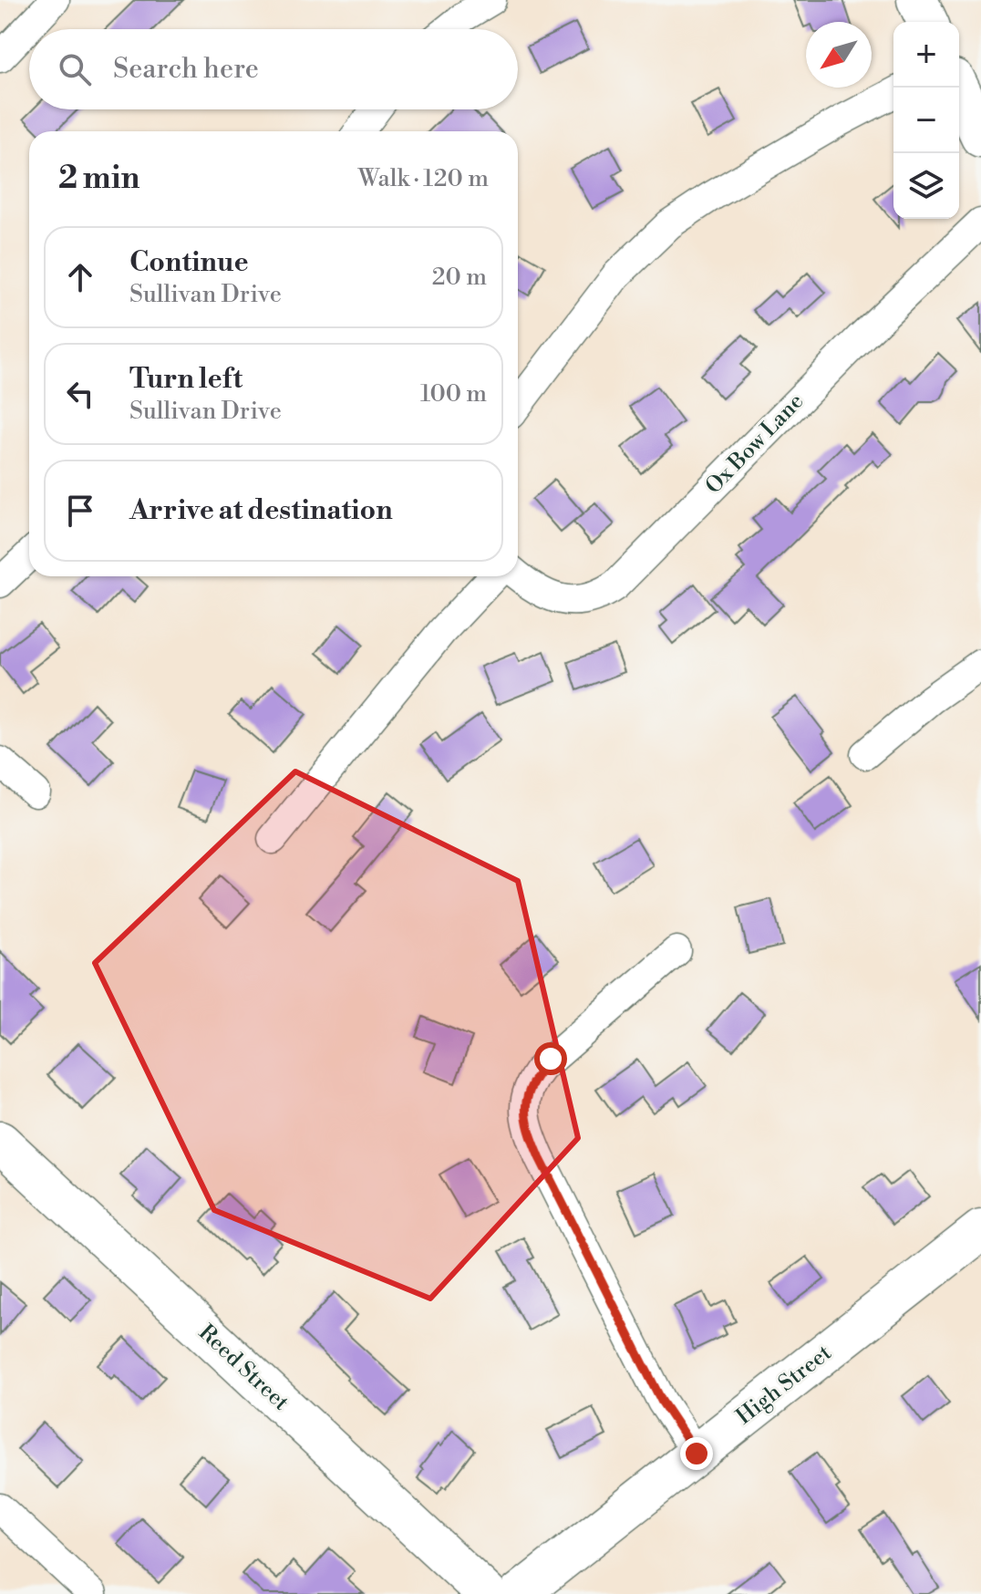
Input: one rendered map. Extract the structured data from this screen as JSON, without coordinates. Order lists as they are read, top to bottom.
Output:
{
  "streets": {
    "main road": ["Reed Street", "High Street"],
    "street": ["Ox Bow Lane"]
  },
  "north": "bottom left",
  "page": {
    "map_buttons": ["+", "−"],
    "search": "Search here",
    "heading": ["2 min", "Walk · 120 m"],
    "list": [
      ["Continue", "Sullivan Drive", "20 m"],
      ["Turn left", "Sullivan Drive", "100 m"],
      "Arrive at destination"
    ]
  }
}
